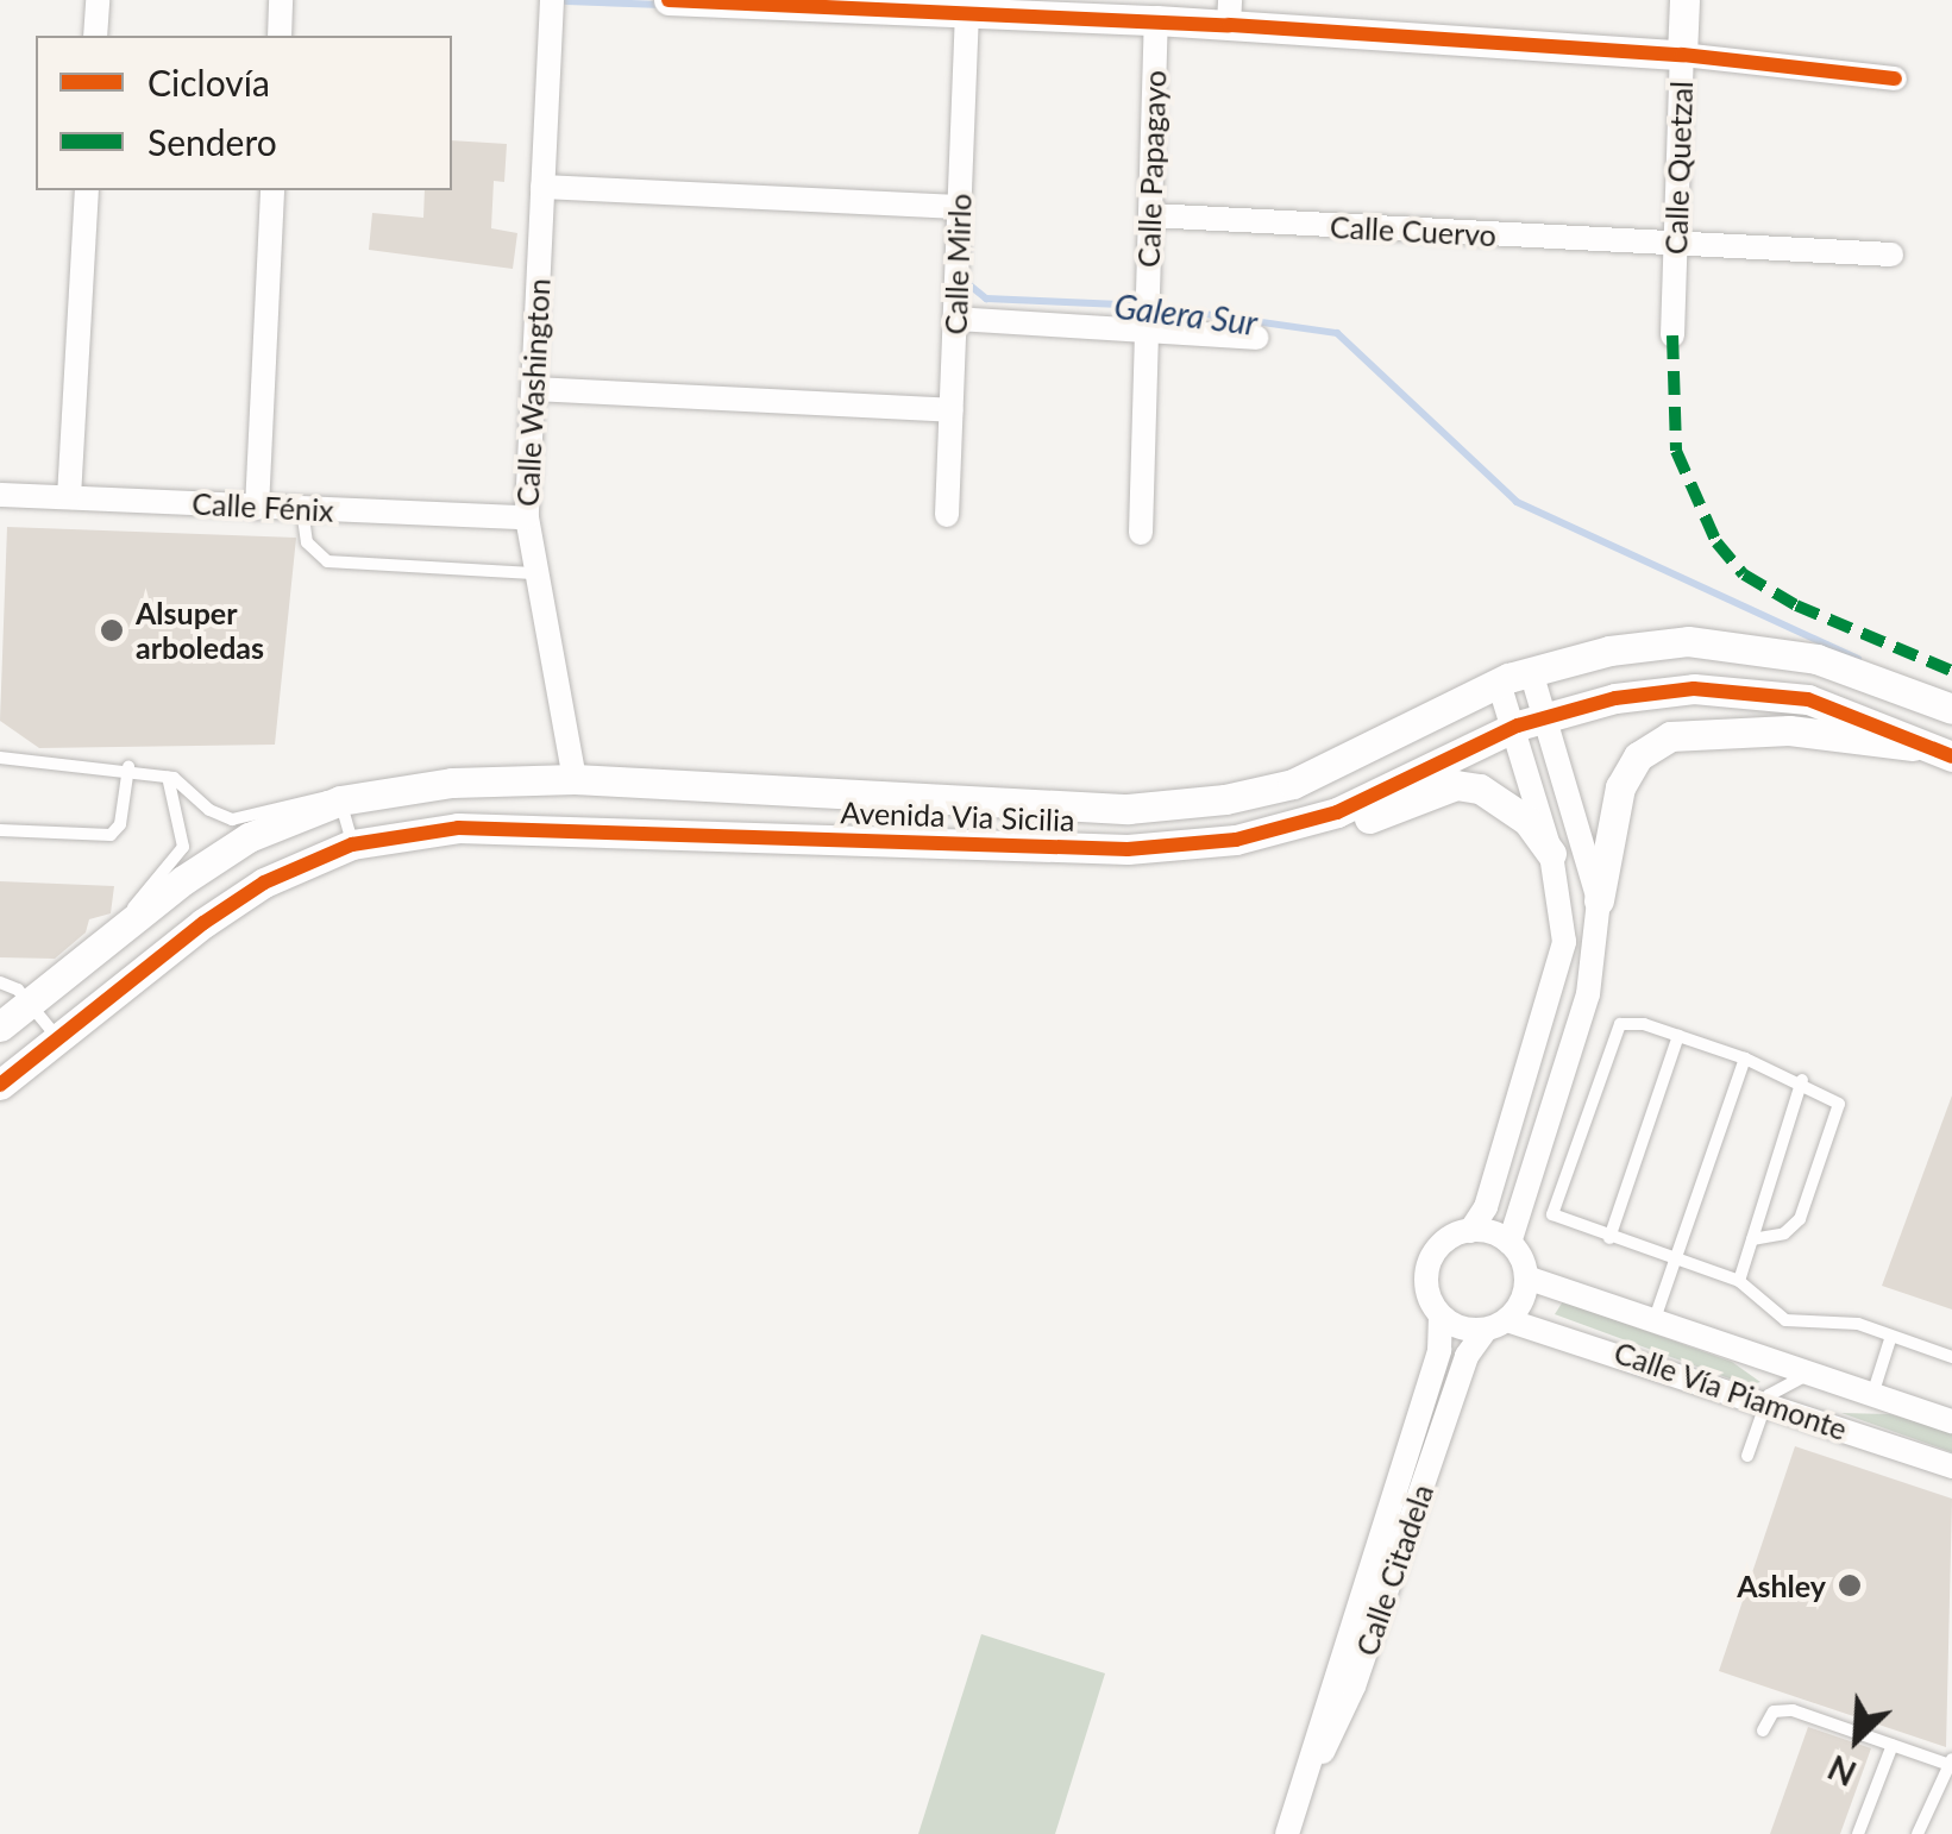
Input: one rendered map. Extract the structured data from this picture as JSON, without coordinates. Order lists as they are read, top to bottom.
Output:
{
  "streets": {
    "street": [
      "Calle Quetzal",
      "Calle Papagayo",
      "Calle Cuervo",
      "Calle Mirlo",
      "Calle Washington",
      "Calle Fénix",
      "Avenida Via Sicilia",
      "Calle Vía Piamonte",
      "Calle Citadela"
    ]
  },
  "crossings": [
    ["Calle Quetzal", "Calle Cuervo"],
    ["Calle Papagayo", "Calle Cuervo"],
    ["Calle Washington", "Calle Fénix"],
    ["Calle Washington", "Avenida Via Sicilia"],
    ["Calle Vía Piamonte", "Calle Citadela"]
  ],
  "water": ["Galera Sur"],
  "places": ["Alsuper arboledas", "Ashley"],
  "legend": ["Ciclovía", "Sendero"],
  "north": "bottom left"
}
